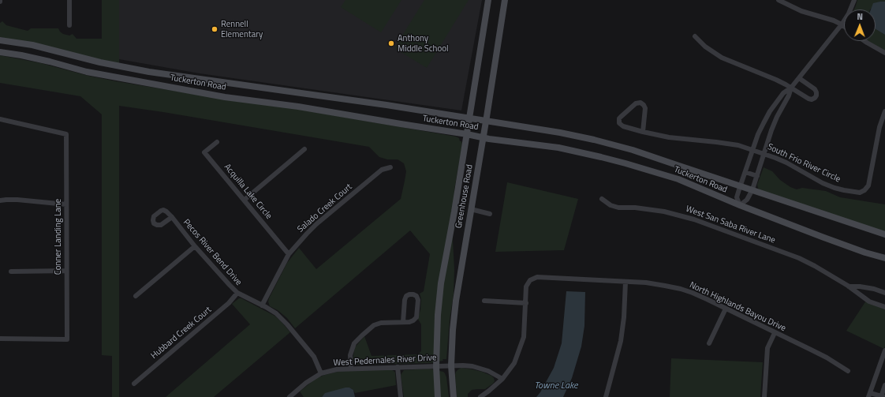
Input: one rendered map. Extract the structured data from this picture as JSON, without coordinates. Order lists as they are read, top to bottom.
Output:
{
  "streets": {
    "main road": ["Tuckerton Road", "Greenhouse Road"],
    "street": [
      "South Frio River Circle",
      "Acquilla Lake Circle",
      "Salado Creek Court",
      "West San Saba River Lane",
      "Conner Landing Lane",
      "Pecos River Bend Drive",
      "North Highlands Bayou Drive",
      "Hubbard Creek Court",
      "West Pedernales River Drive"
    ]
  },
  "crossings": [
    ["Tuckerton Road", "Greenhouse Road"],
    ["Acquilla Lake Circle", "Salado Creek Court"],
    ["Greenhouse Road", "West Pedernales River Drive"],
    ["Salado Creek Court", "Pecos River Bend Drive"],
    ["Pecos River Bend Drive", "Hubbard Creek Court"],
    ["Pecos River Bend Drive", "West Pedernales River Drive"]
  ],
  "water": ["Towne Lake"],
  "places": ["Rennell Elementary", "Anthony Middle School"],
  "north": "top"
}
